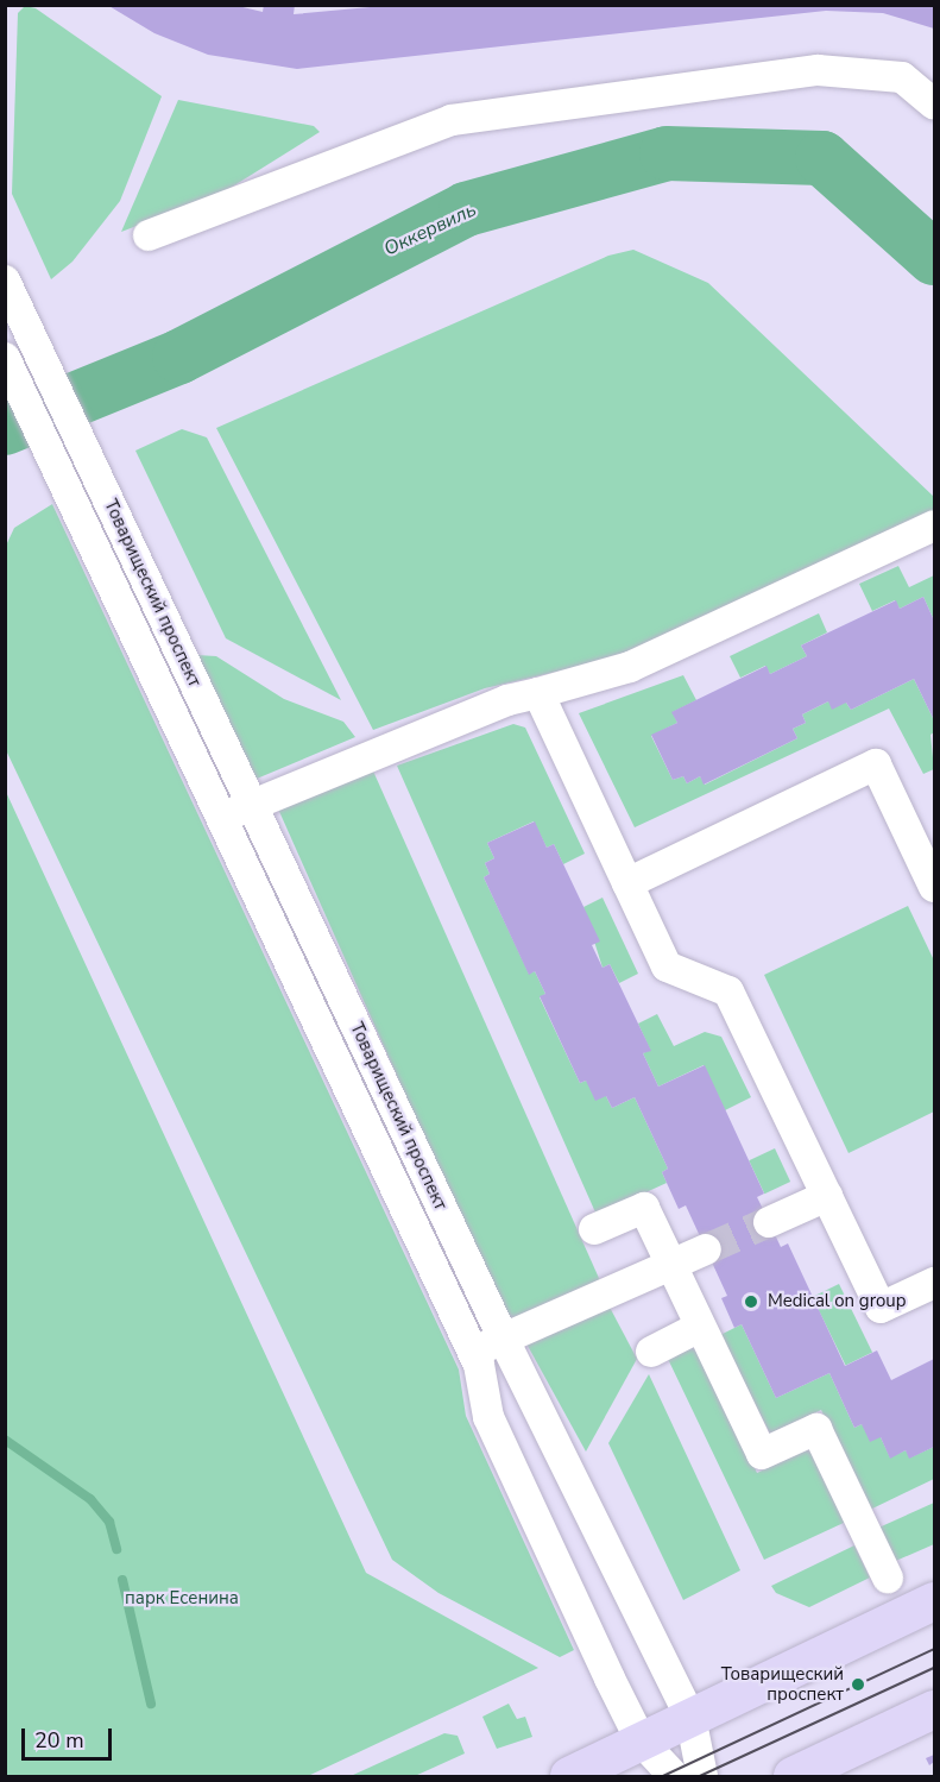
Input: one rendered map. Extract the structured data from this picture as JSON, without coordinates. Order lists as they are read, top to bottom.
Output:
{
  "streets": {
    "street": ["Товарищеский проспект"]
  },
  "water": ["Оккервиль"],
  "parks": ["парк Есенина"],
  "places": ["Medical on group", "Товарищеский проспект"],
  "scale_bar": "20 m"
}
